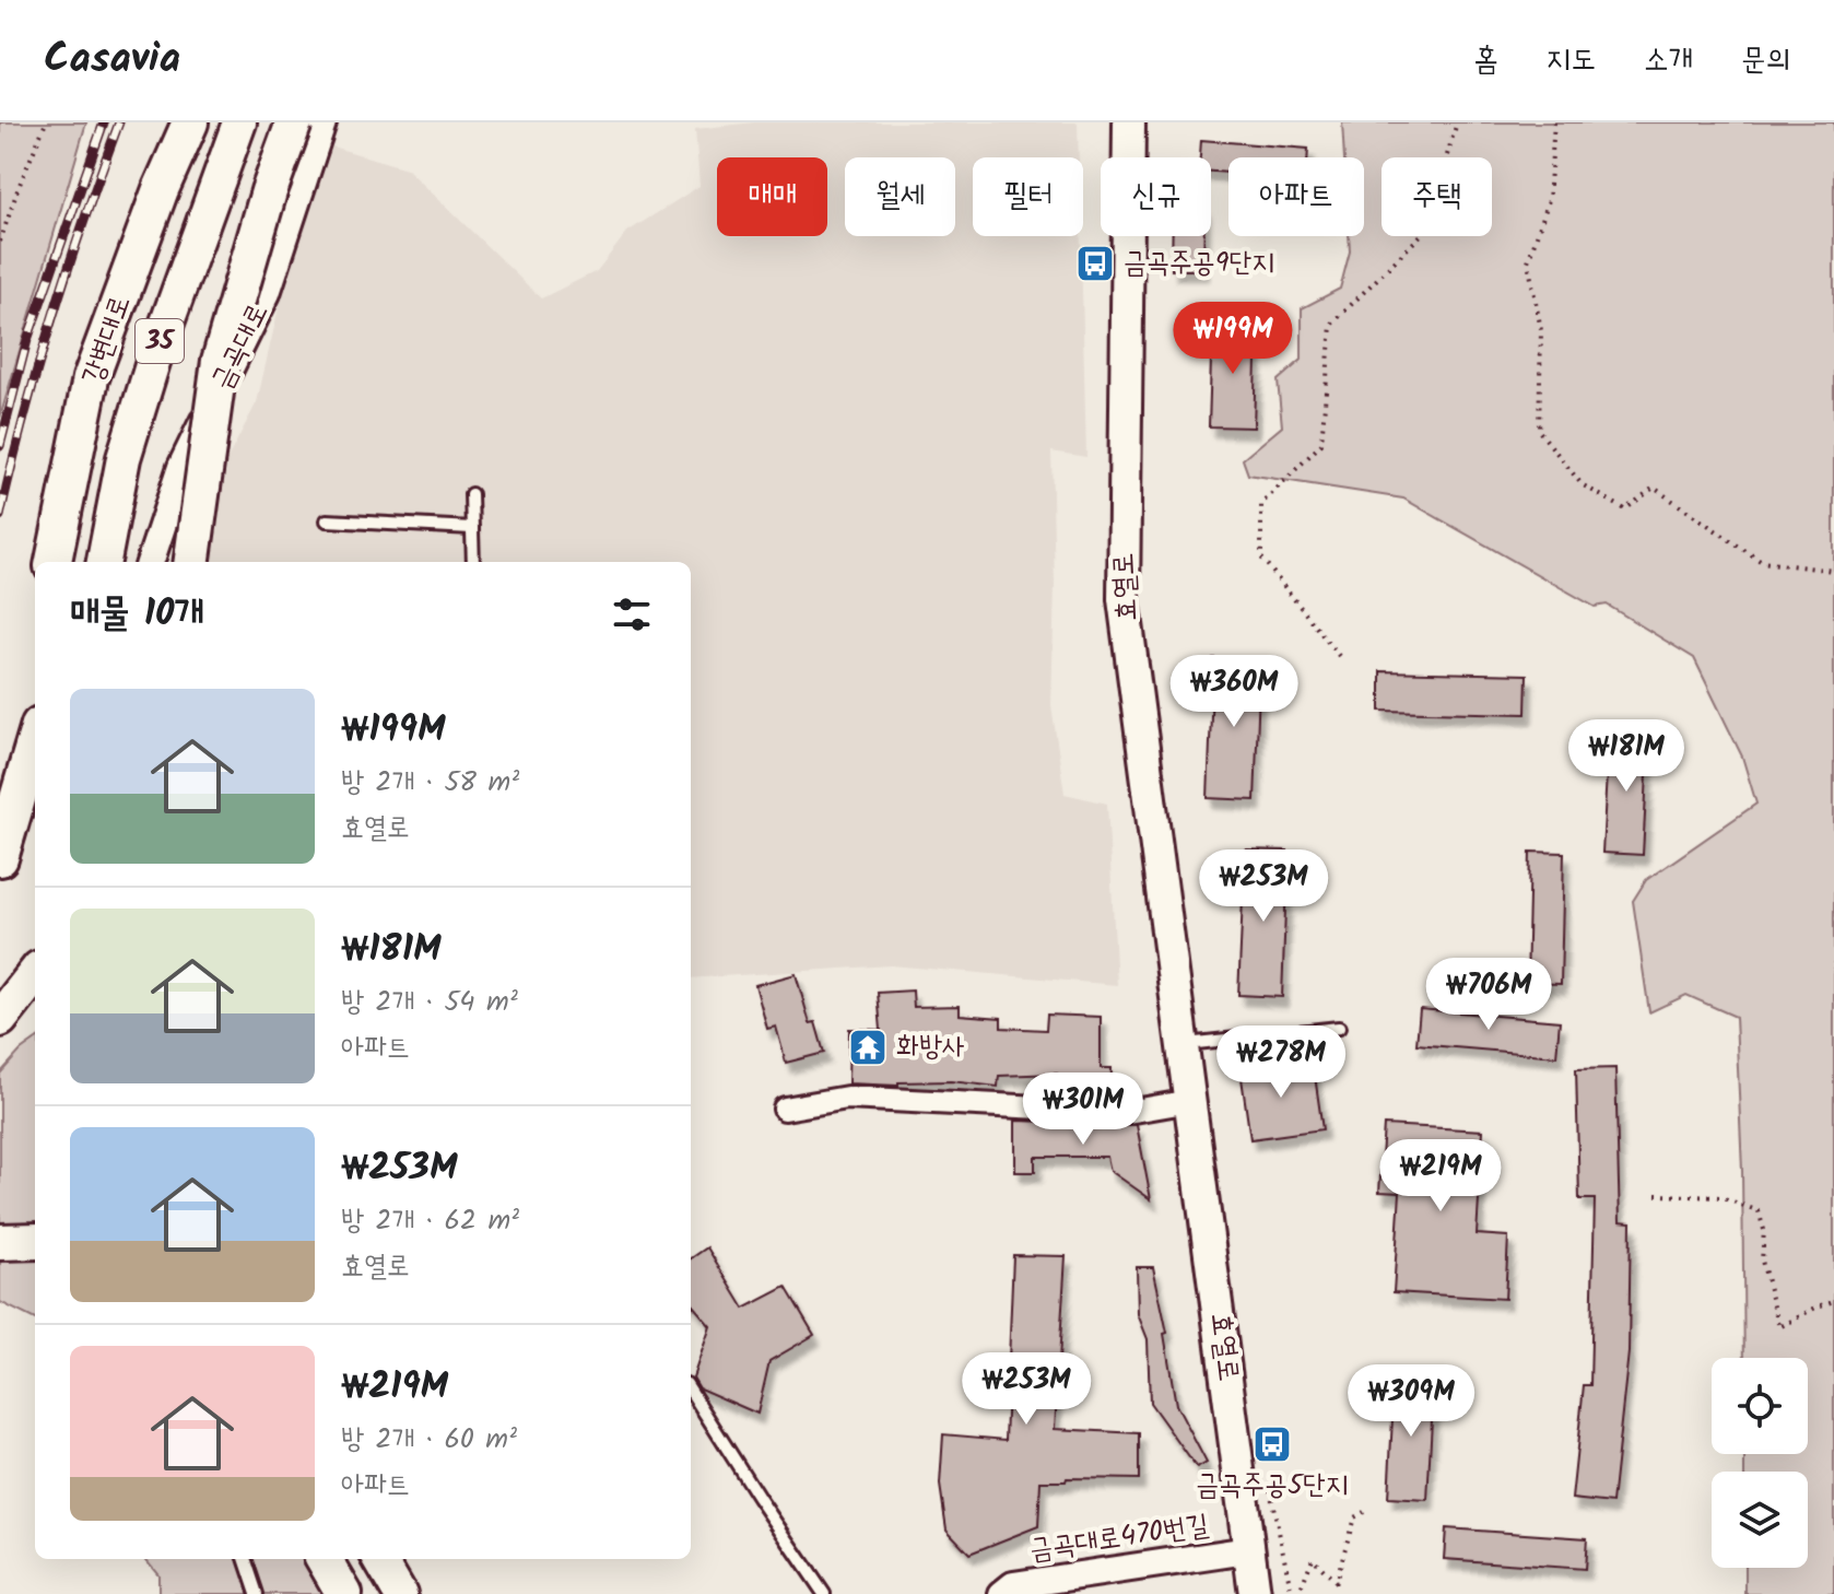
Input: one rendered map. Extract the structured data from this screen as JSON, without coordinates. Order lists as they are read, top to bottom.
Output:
{
  "streets": {
    "highway": ["강변대로"],
    "main road": ["35", "효열로"],
    "street": ["금곡대로", "금곡대로470번길"]
  },
  "crossings": [
    ["효열로", "금곡대로470번길"]
  ],
  "places": {
    "bus stop": ["금곡주공9단지", "금곡주공5단지"],
    "temple": ["화방사"]
  },
  "page": {
    "header": "Casavia",
    "nav": [
      "홈",
      "지도",
      "소개",
      "문의"
    ],
    "chip": [
      "매매",
      "월세",
      "필터",
      "신규",
      "아파트",
      "주택"
    ],
    "price": [
      "₩199M",
      "₩360M",
      "₩181M",
      "₩253M",
      "₩706M",
      "₩278M",
      "₩301M",
      "₩219M",
      "₩253M",
      "₩309M"
    ],
    "heading": "매물 10개",
    "list": [
      {
        "name": "₩199M",
        "note": "방 2개 · 58 m² · 효열로"
      },
      {
        "name": "₩181M",
        "note": "방 2개 · 54 m² · 아파트"
      },
      {
        "name": "₩253M",
        "note": "방 2개 · 62 m² · 효열로"
      },
      {
        "name": "₩219M",
        "note": "방 2개 · 60 m² · 아파트"
      }
    ]
  }
}
